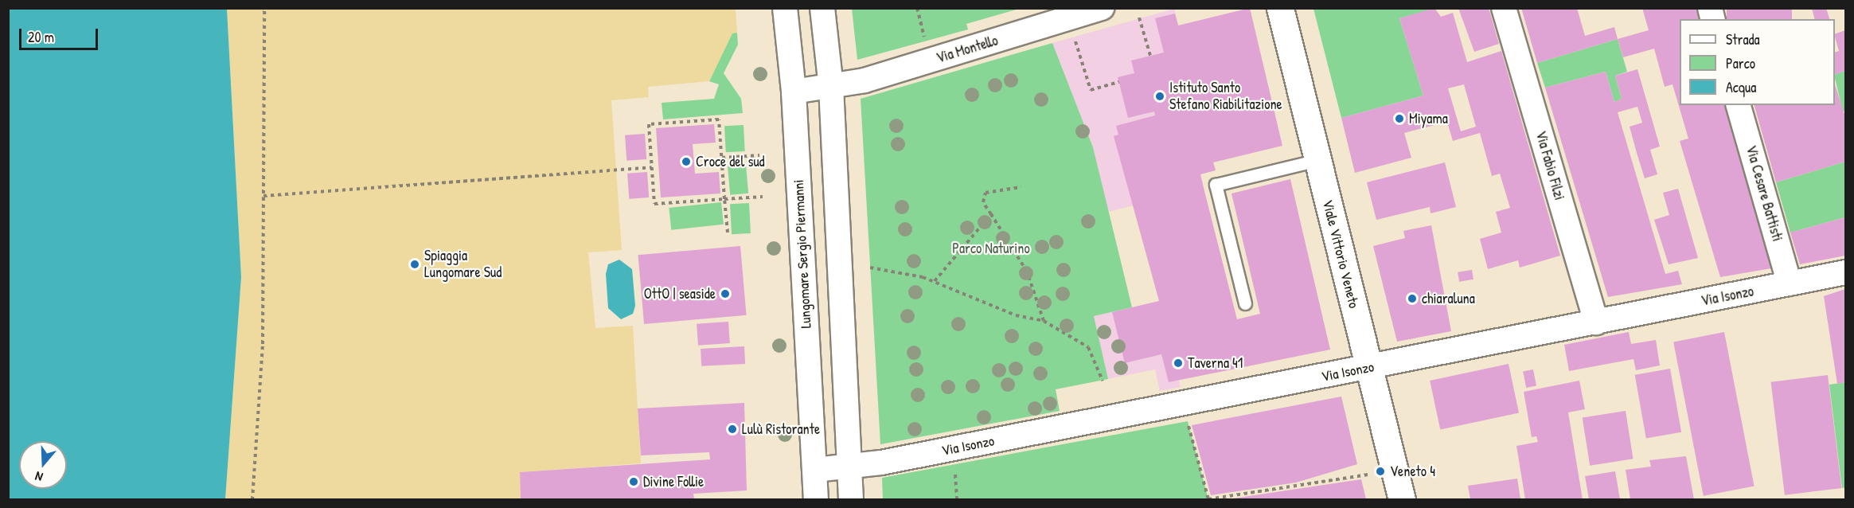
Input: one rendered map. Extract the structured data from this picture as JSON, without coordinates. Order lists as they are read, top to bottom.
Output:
{
  "streets": {
    "street": [
      "Via Montello",
      "Via Fabio Filzi",
      "Via Cesare Battisti",
      "Lungomare Sergio Piermanni",
      "Viale Vittorio Veneto",
      "Via Isonzo"
    ]
  },
  "crossings": [
    ["Via Montello", "Lungomare Sergio Piermanni"],
    ["Via Fabio Filzi", "Via Isonzo"],
    ["Via Cesare Battisti", "Via Isonzo"],
    ["Lungomare Sergio Piermanni", "Via Isonzo"],
    ["Viale Vittorio Veneto", "Via Isonzo"]
  ],
  "parks": ["Parco Naturino"],
  "places": [
    "Istituto Santo Stefano Riabilitazione",
    "Miyama",
    "Croce del sud",
    "Spiaggia Lungomare Sud",
    "OttO | seaside",
    "chiaraluna",
    "Taverna 41",
    "Lulù Ristorante",
    "Veneto 4",
    "Divine Follie"
  ],
  "legend": ["Strada", "Parco", "Acqua"],
  "scale_bar": "20 m",
  "north": "bottom"
}
